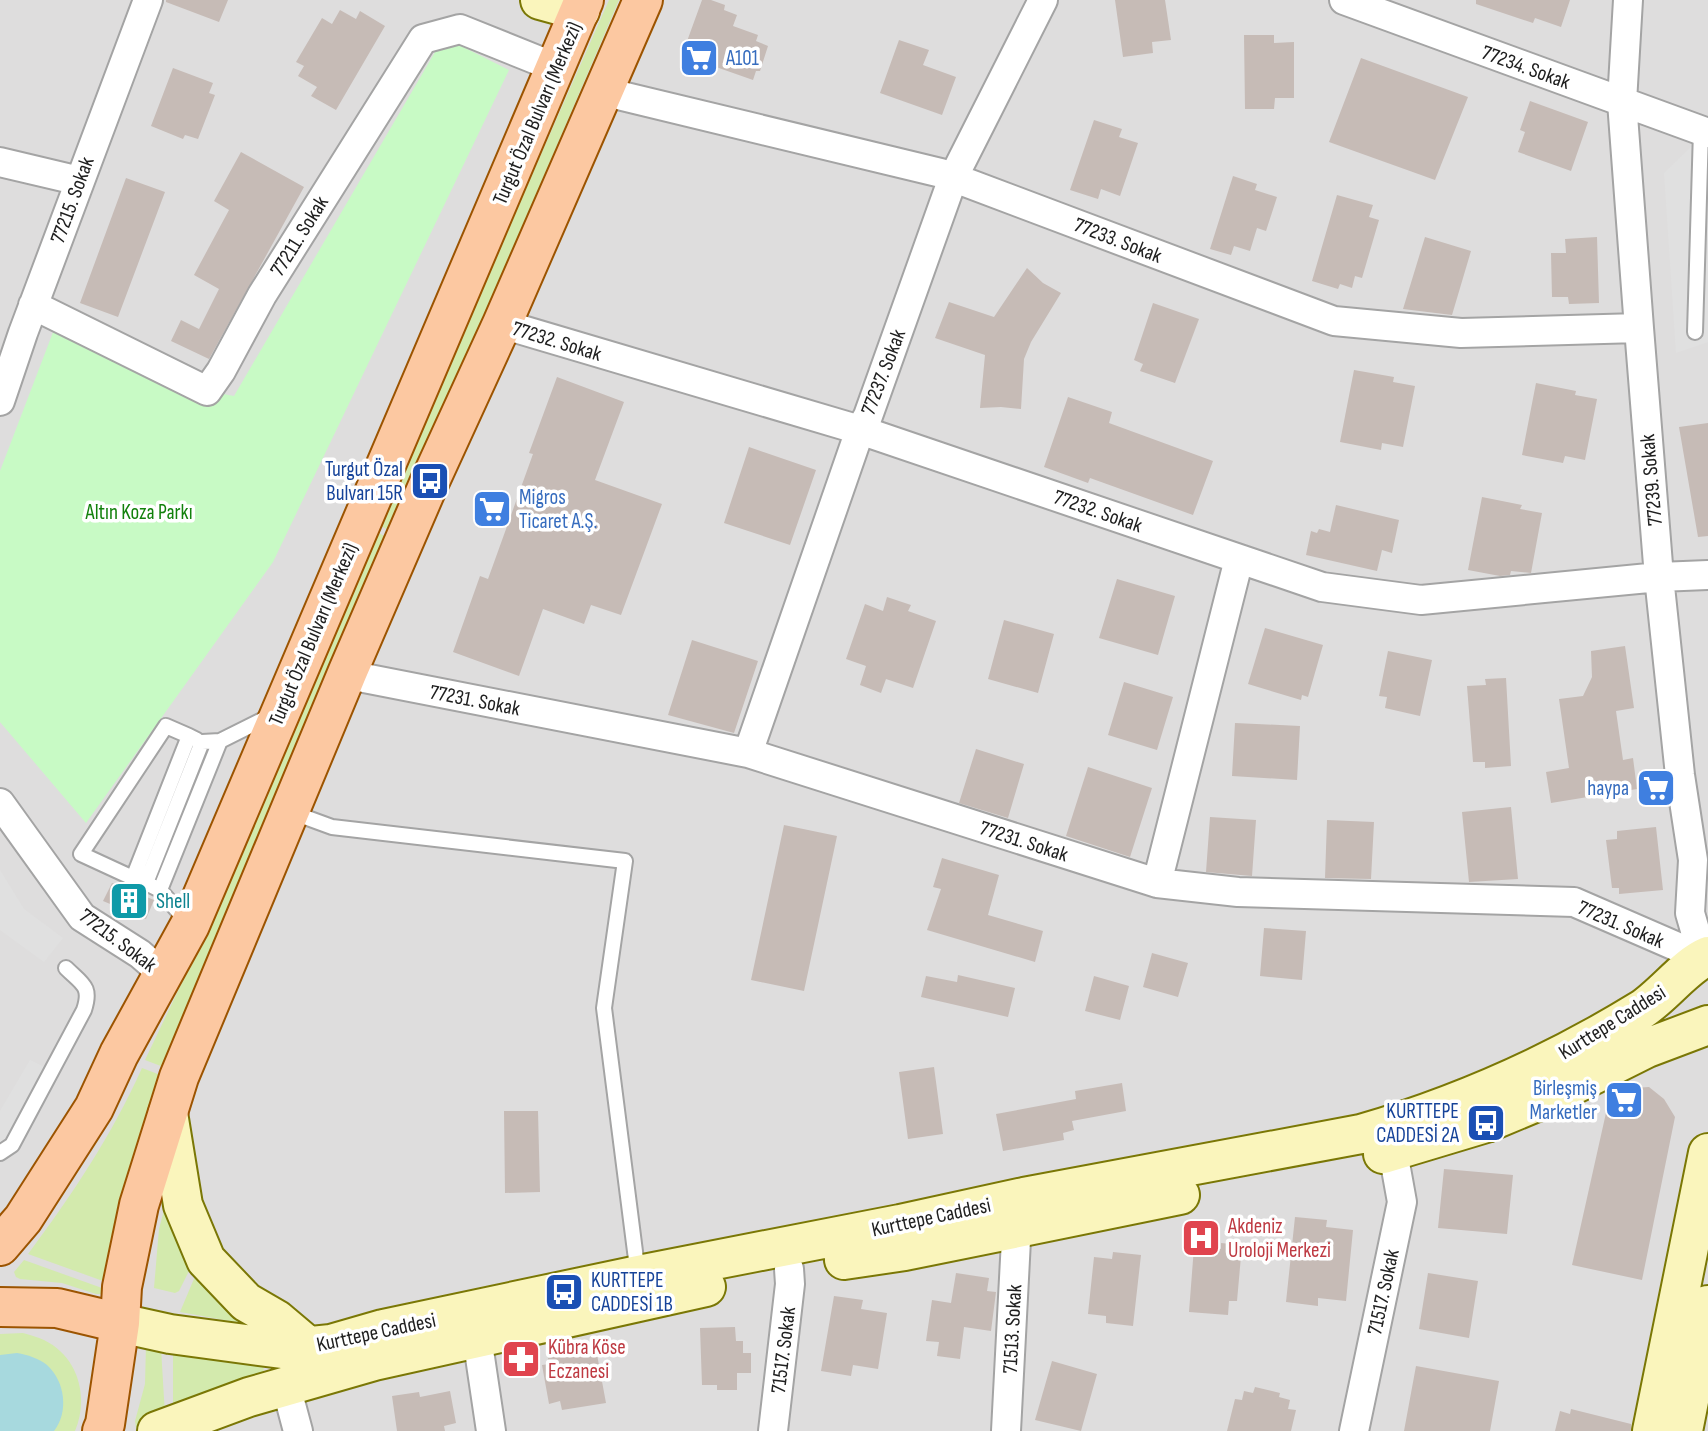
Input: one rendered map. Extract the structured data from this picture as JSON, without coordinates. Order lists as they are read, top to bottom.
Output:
{
  "streets": {
    "main road": ["Turgut Özal Bulvarı (Merkezi)", "Kurttepe Caddesi"],
    "street": [
      "77234. Sokak",
      "77215. Sokak",
      "77211. Sokak",
      "77233. Sokak",
      "77232. Sokak",
      "77237. Sokak",
      "77239. Sokak",
      "77231. Sokak",
      "71517. Sokak",
      "71513. Sokak"
    ]
  },
  "crossings": [
    ["77234. Sokak", "77239. Sokak"],
    ["Turgut Özal Bulvarı (Merkezi)", "77215. Sokak"],
    ["Turgut Özal Bulvarı (Merkezi)", "77211. Sokak"],
    ["77215. Sokak", "77211. Sokak"],
    ["77233. Sokak", "77237. Sokak"],
    ["77233. Sokak", "77239. Sokak"],
    ["77232. Sokak", "77237. Sokak"],
    ["77232. Sokak", "77239. Sokak"],
    ["77237. Sokak", "77231. Sokak"],
    ["77239. Sokak", "77231. Sokak"],
    ["77239. Sokak", "Kurttepe Caddesi"],
    ["77231. Sokak", "Kurttepe Caddesi"],
    ["Kurttepe Caddesi", "71517. Sokak"],
    ["Kurttepe Caddesi", "71513. Sokak"]
  ],
  "parks": ["Altın Koza Parkı"],
  "places": {
    "supermarket": [
      "A101",
      "Migros Ticaret A.Ş.",
      "haypa",
      "Birleşmiş Marketler"
    ],
    "bus stop": ["Turgut Özal Bulvarı 15R", "KURTTEPE CADDESİ 2A", "KURTTEPE CADDESİ 1B"],
    "building": ["Shell"],
    "hospital": ["Akdeniz Uroloji Merkezi"],
    "pharmacy": ["Kübra Köse Eczanesi"]
  }
}
